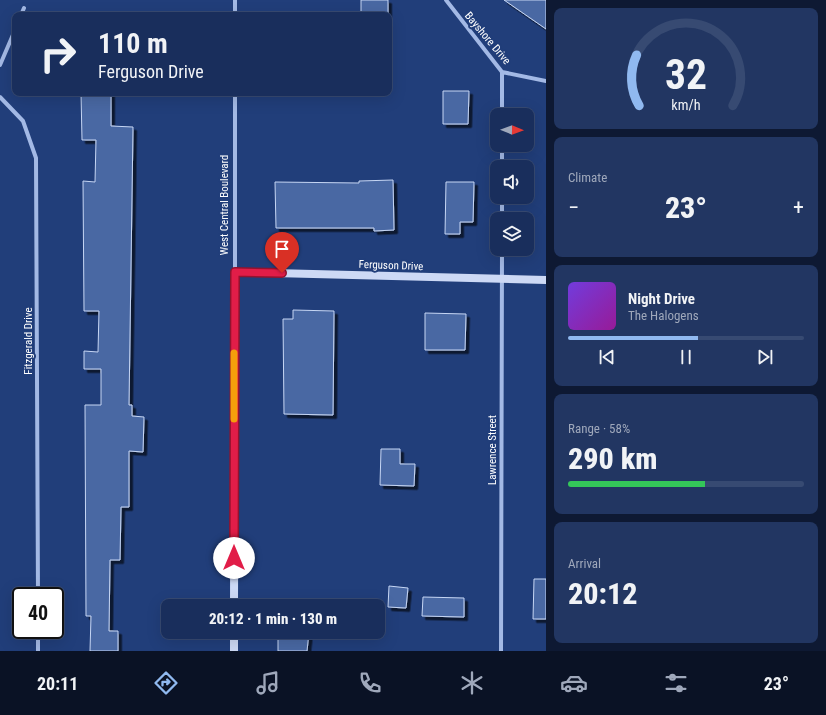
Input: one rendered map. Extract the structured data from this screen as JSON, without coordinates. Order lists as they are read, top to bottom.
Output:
{
  "streets": {
    "street": [
      "Bayshore Drive",
      "West Central Boulevard",
      "Ferguson Drive",
      "Fitzgerald Drive",
      "Lawrence Street"
    ]
  },
  "crossings": [
    ["West Central Boulevard", "Ferguson Drive"],
    ["Ferguson Drive", "Lawrence Street"]
  ],
  "north": "right",
  "page": {
    "turn": ["110 m", "Ferguson Drive"],
    "tile": [
      "Climate",
      ["Range · 58%", "290 km"],
      ["Arrival", "20:12"]
    ],
    "heat": ["−", "23°", "+"],
    "song": ["Night Drive", "The Halogens"],
    "limit": "40",
    "trip": "20:12 · 1 min · 130 m",
    "tabs": ["20:11", "23°"],
    "gauge": ["32", "km/h"]
  }
}
